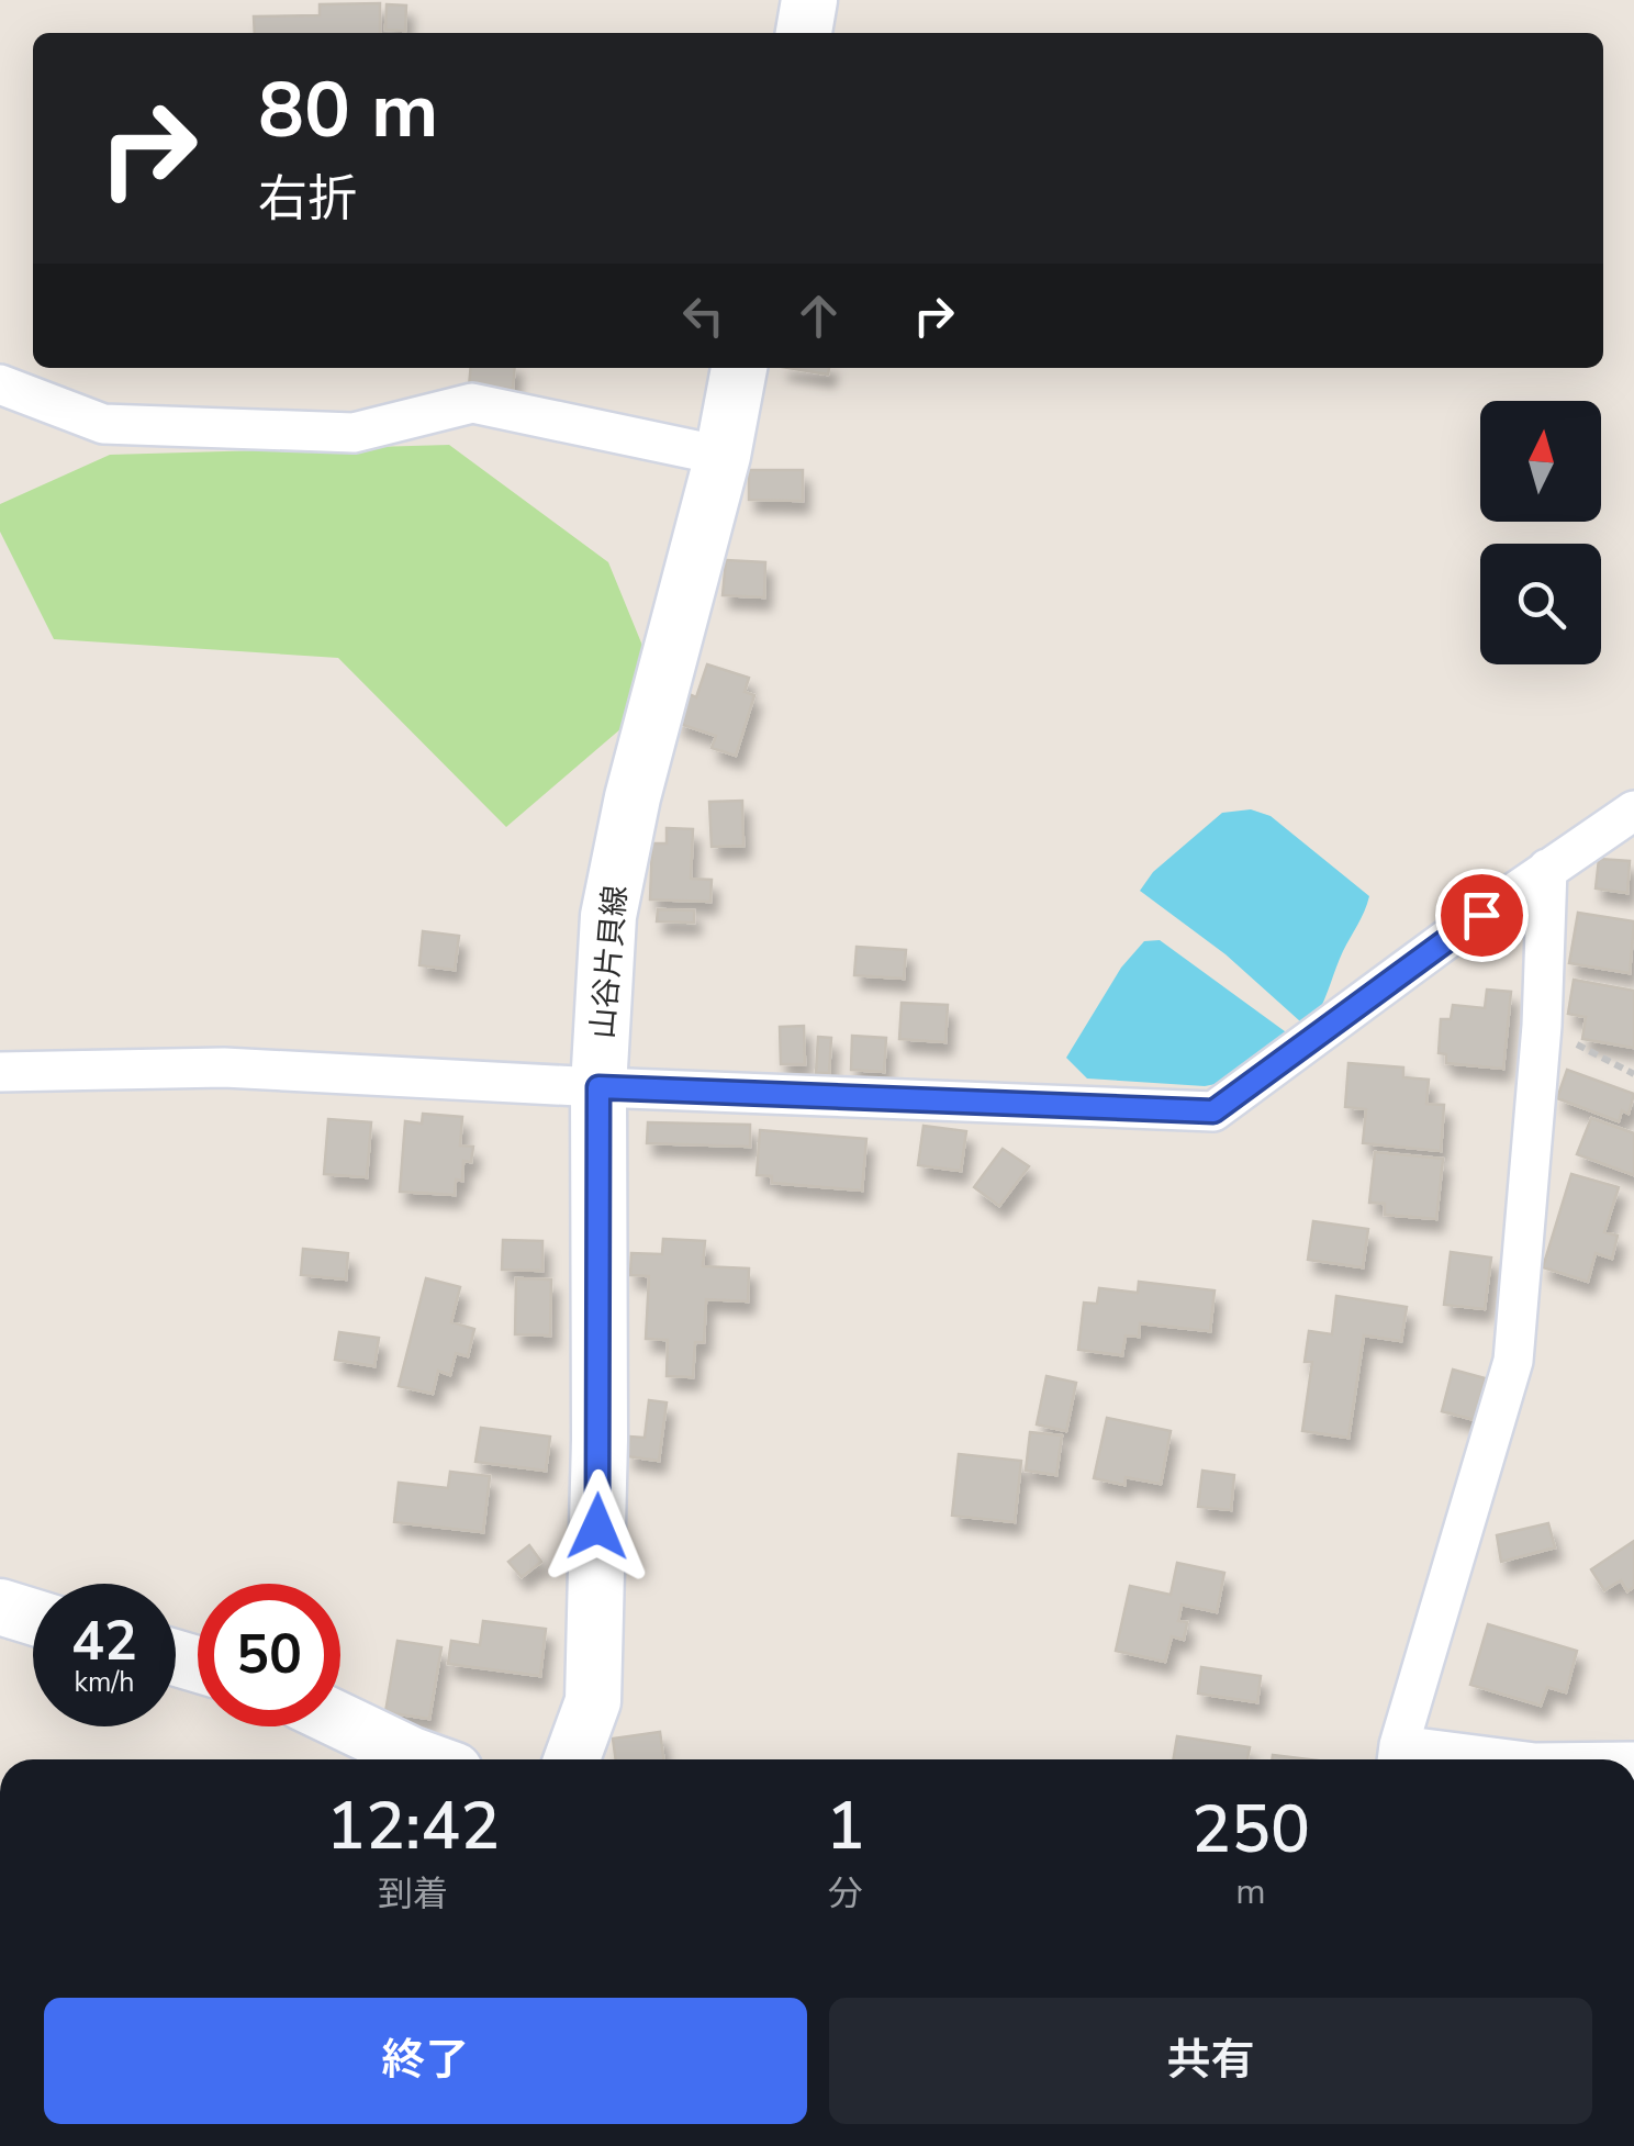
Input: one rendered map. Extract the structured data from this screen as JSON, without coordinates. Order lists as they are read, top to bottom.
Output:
{
  "streets": {
    "main road": ["山谷片貝線"]
  },
  "north": "top",
  "page": {
    "turn": ["80 m", "右折"],
    "speed": "42 km/h",
    "limit": "50",
    "eta": [
      "12:42",
      "到着",
      "1",
      "分",
      "250",
      "m"
    ],
    "buttons": ["終了", "共有"]
  }
}
